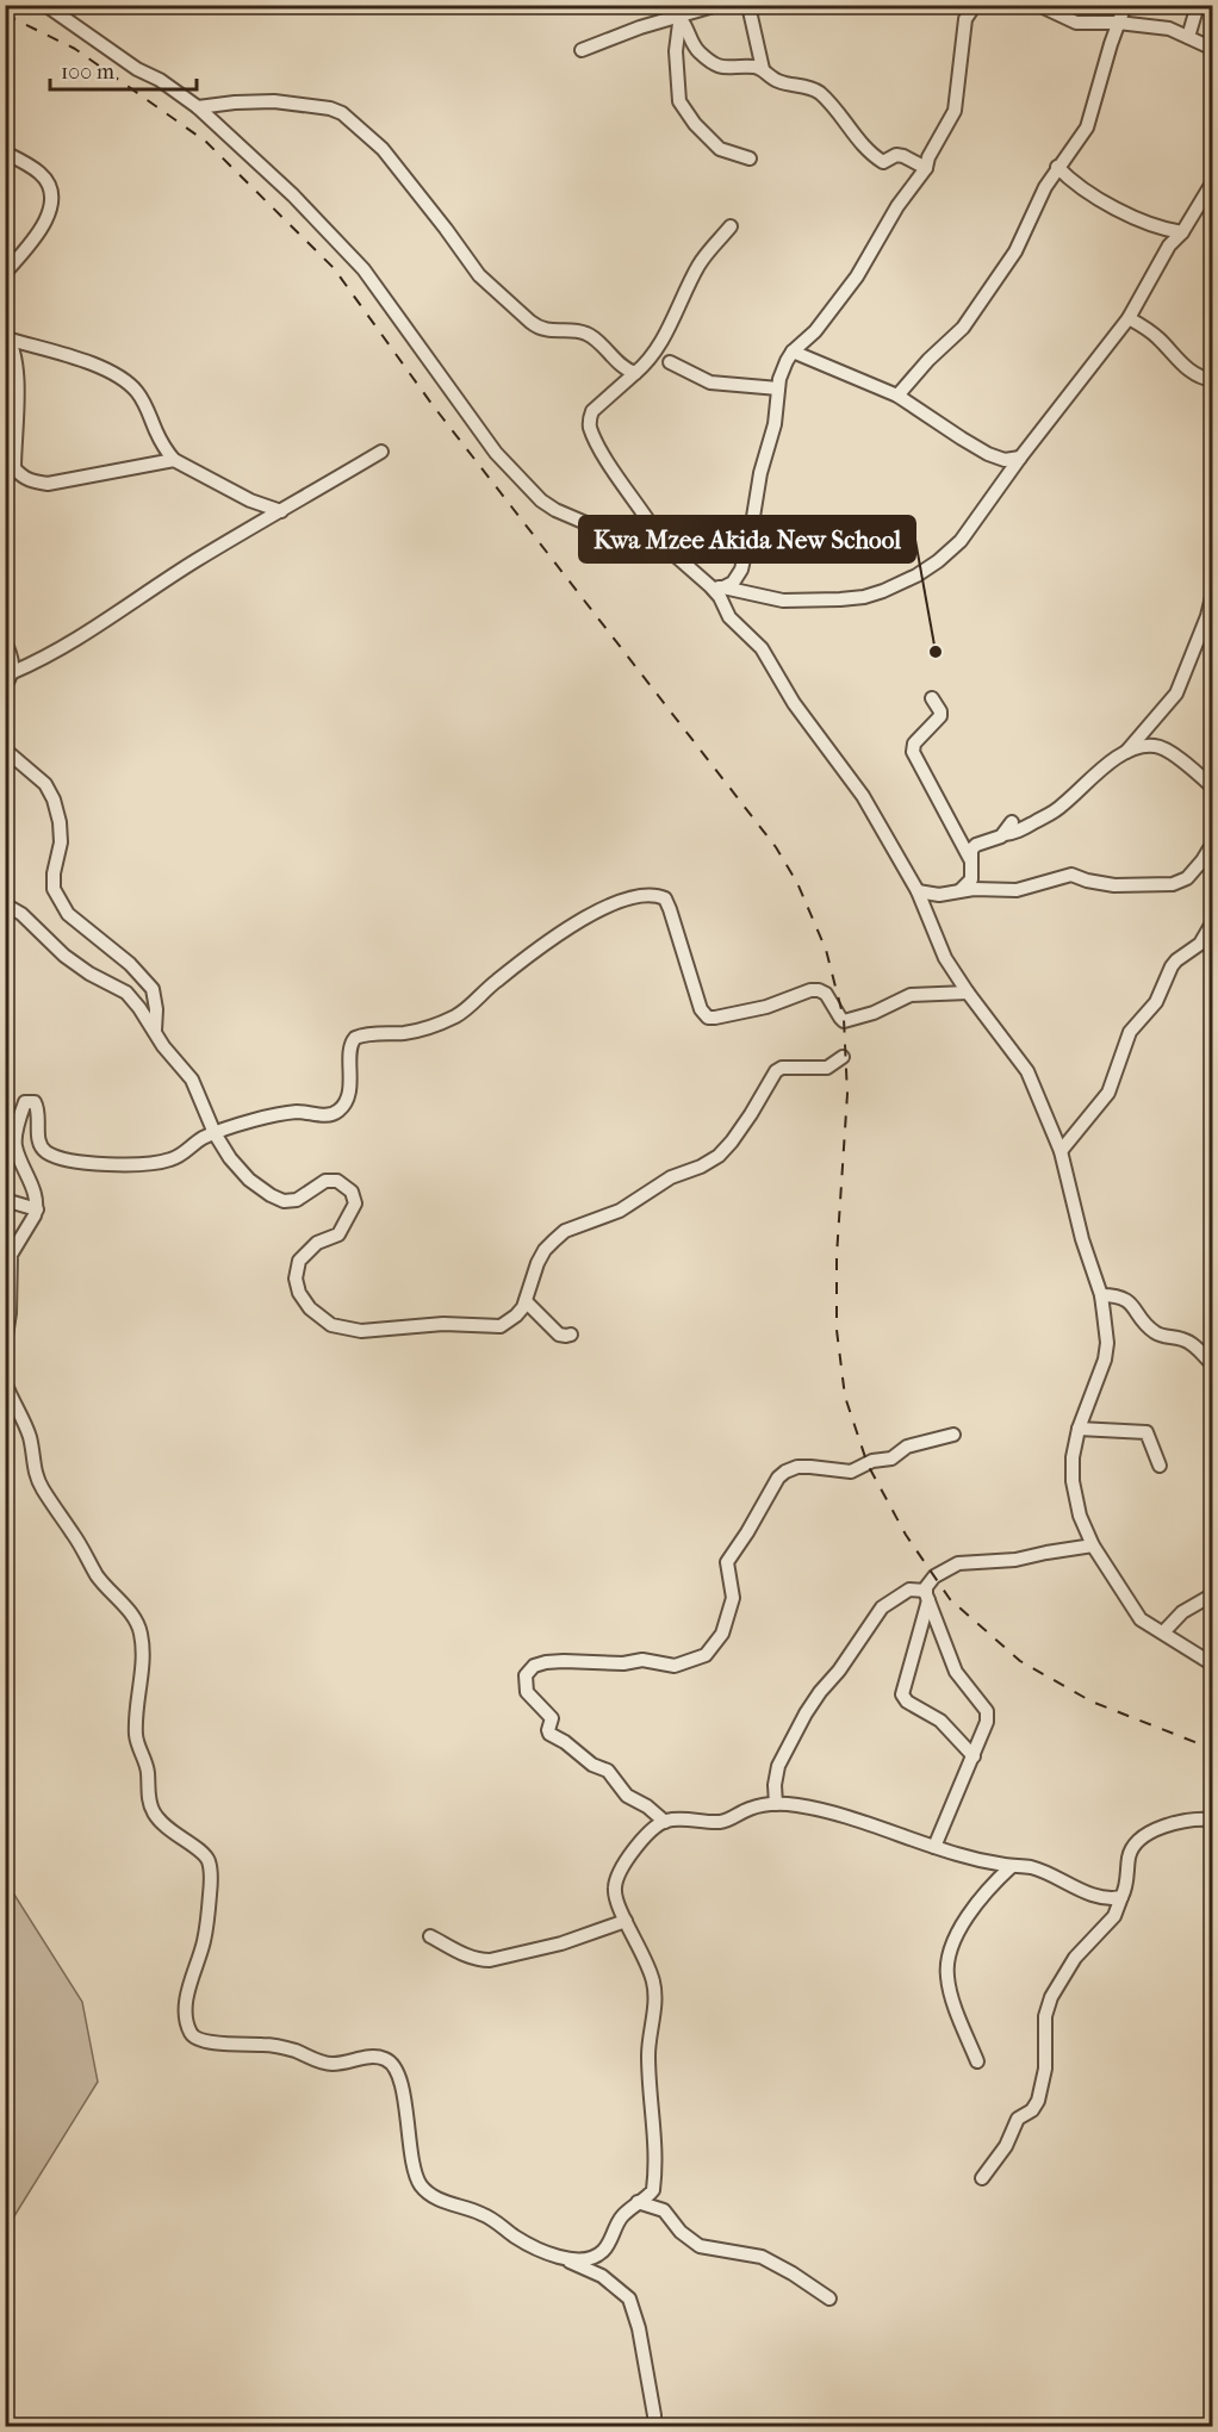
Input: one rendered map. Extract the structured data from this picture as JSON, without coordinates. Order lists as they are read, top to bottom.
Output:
{
  "places": ["Kwa Mzee Akida New School"],
  "scale_bar": "100 m"
}
